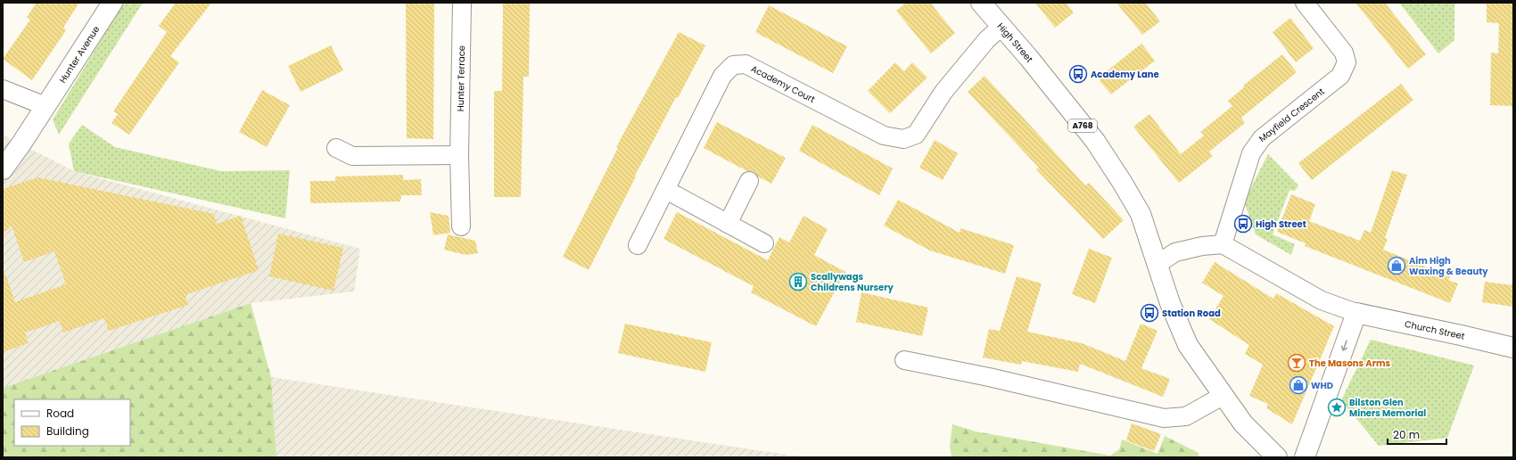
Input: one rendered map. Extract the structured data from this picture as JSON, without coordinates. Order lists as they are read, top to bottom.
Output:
{
  "streets": {
    "main road": [
      "High Street",
      "Hunter Avenue",
      "A768",
      "Church Street"
    ],
    "street": ["Hunter Terrace", "Academy Court", "Mayfield Crescent"]
  },
  "crossings": [
    ["High Street", "Academy Court"]
  ],
  "places": {
    "bus stop": ["Academy Lane", "High Street", "Station Road"],
    "shop": ["Aim High Waxing & Beauty", "WHD"],
    "building": ["Scallywags Childrens Nursery"],
    "bar": ["The Masons Arms"],
    "place": ["Bilston Glen Miners Memorial"]
  },
  "legend": ["Road", "Building"],
  "scale_bar": "20 m"
}
